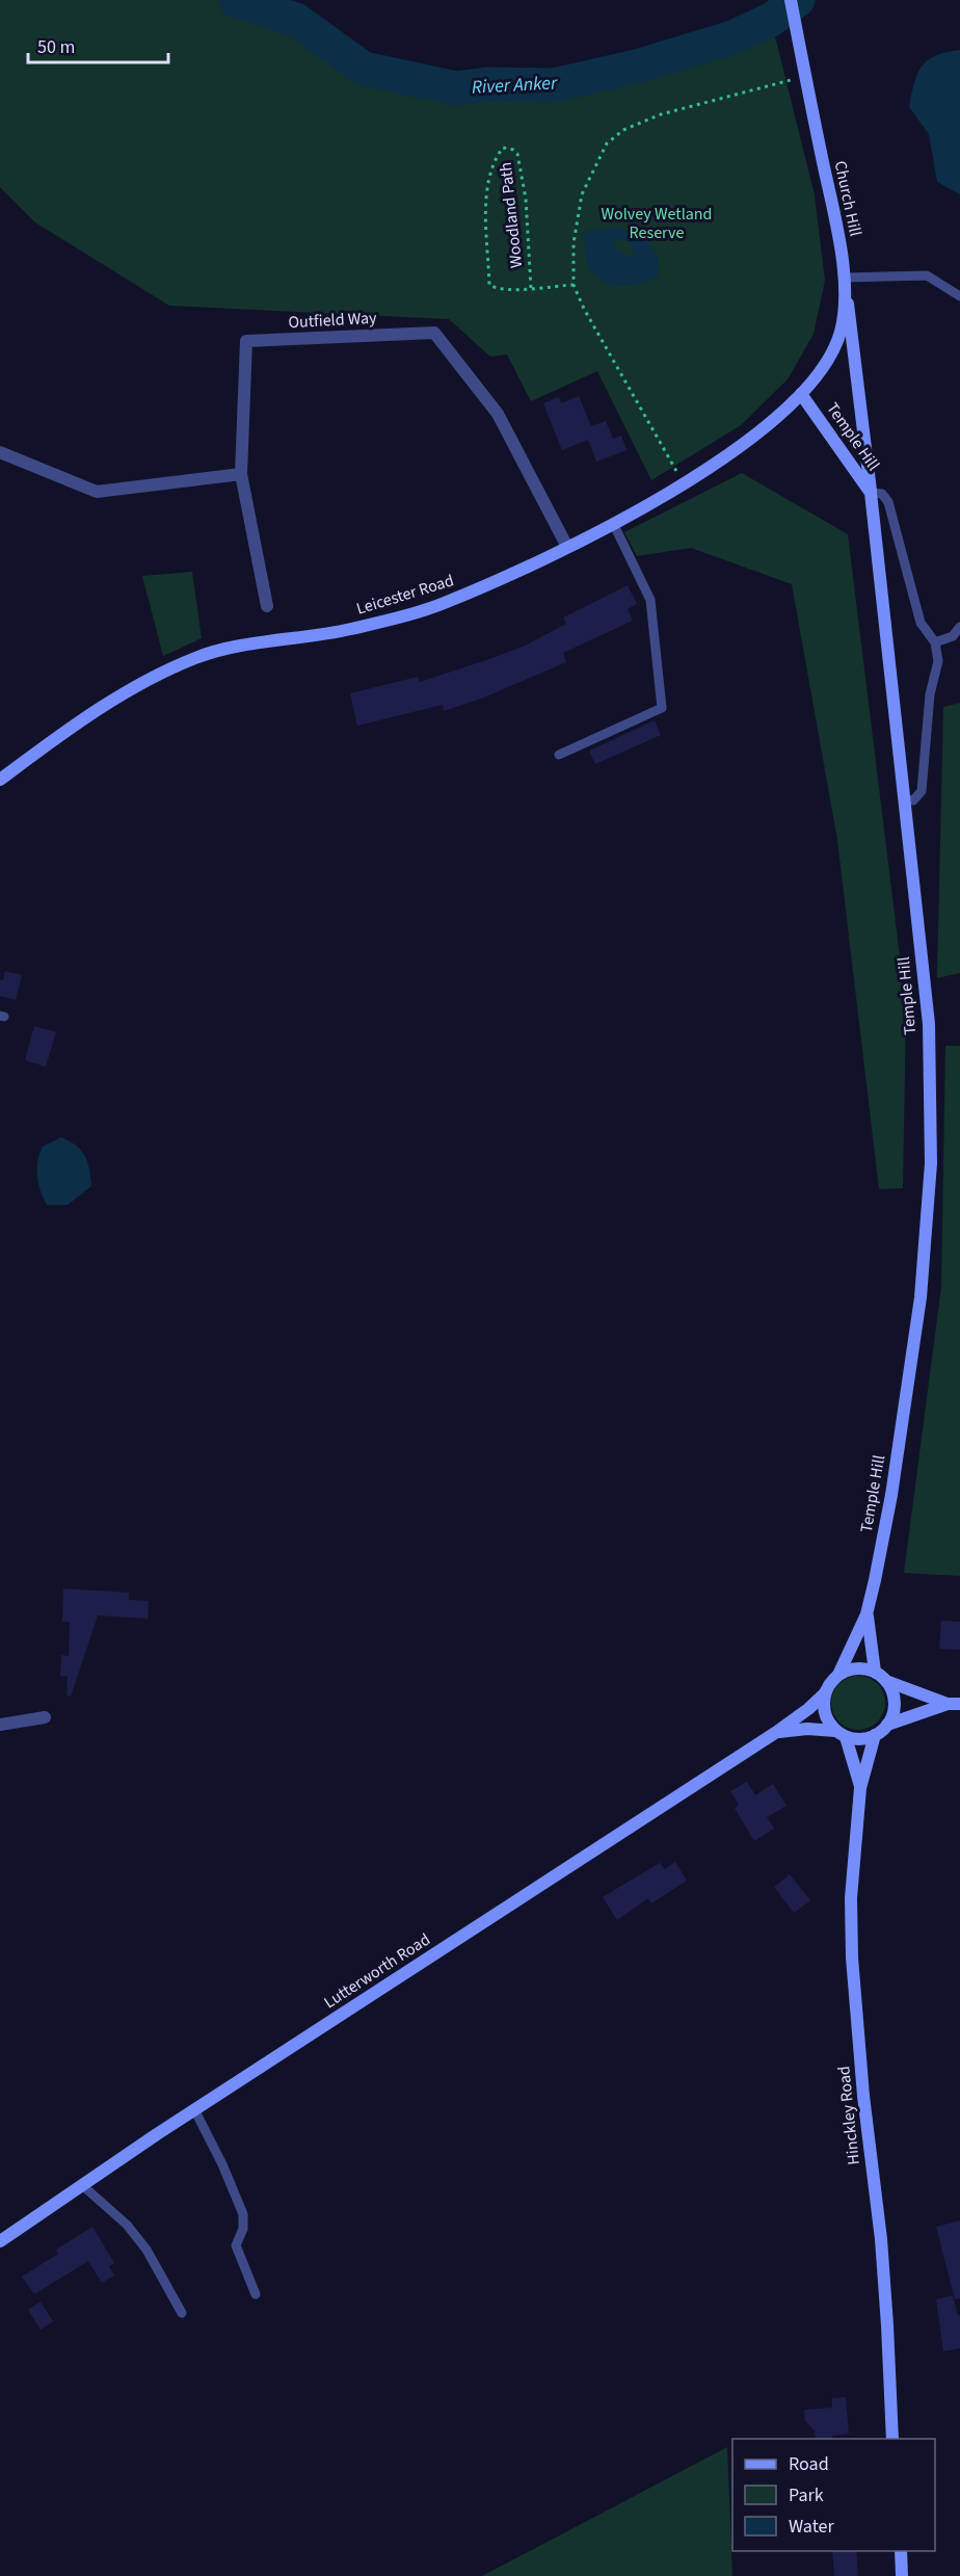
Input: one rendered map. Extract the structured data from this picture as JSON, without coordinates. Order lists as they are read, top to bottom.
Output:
{
  "streets": {
    "main road": [
      "Church Hill",
      "Temple Hill",
      "Leicester Road",
      "Lutterworth Road",
      "Hinckley Road"
    ],
    "street": ["Outfield Way"],
    "path": ["Woodland Path"]
  },
  "crossings": [
    ["Church Hill", "Temple Hill"],
    ["Church Hill", "Leicester Road"],
    ["Outfield Way", "Leicester Road"],
    ["Temple Hill", "Leicester Road"],
    ["Temple Hill", "Lutterworth Road"],
    ["Temple Hill", "Hinckley Road"],
    ["Lutterworth Road", "Hinckley Road"]
  ],
  "water": ["River Anker"],
  "parks": ["Wolvey Wetland Reserve"],
  "legend": ["Road", "Park", "Water"],
  "scale_bar": "50 m"
}
